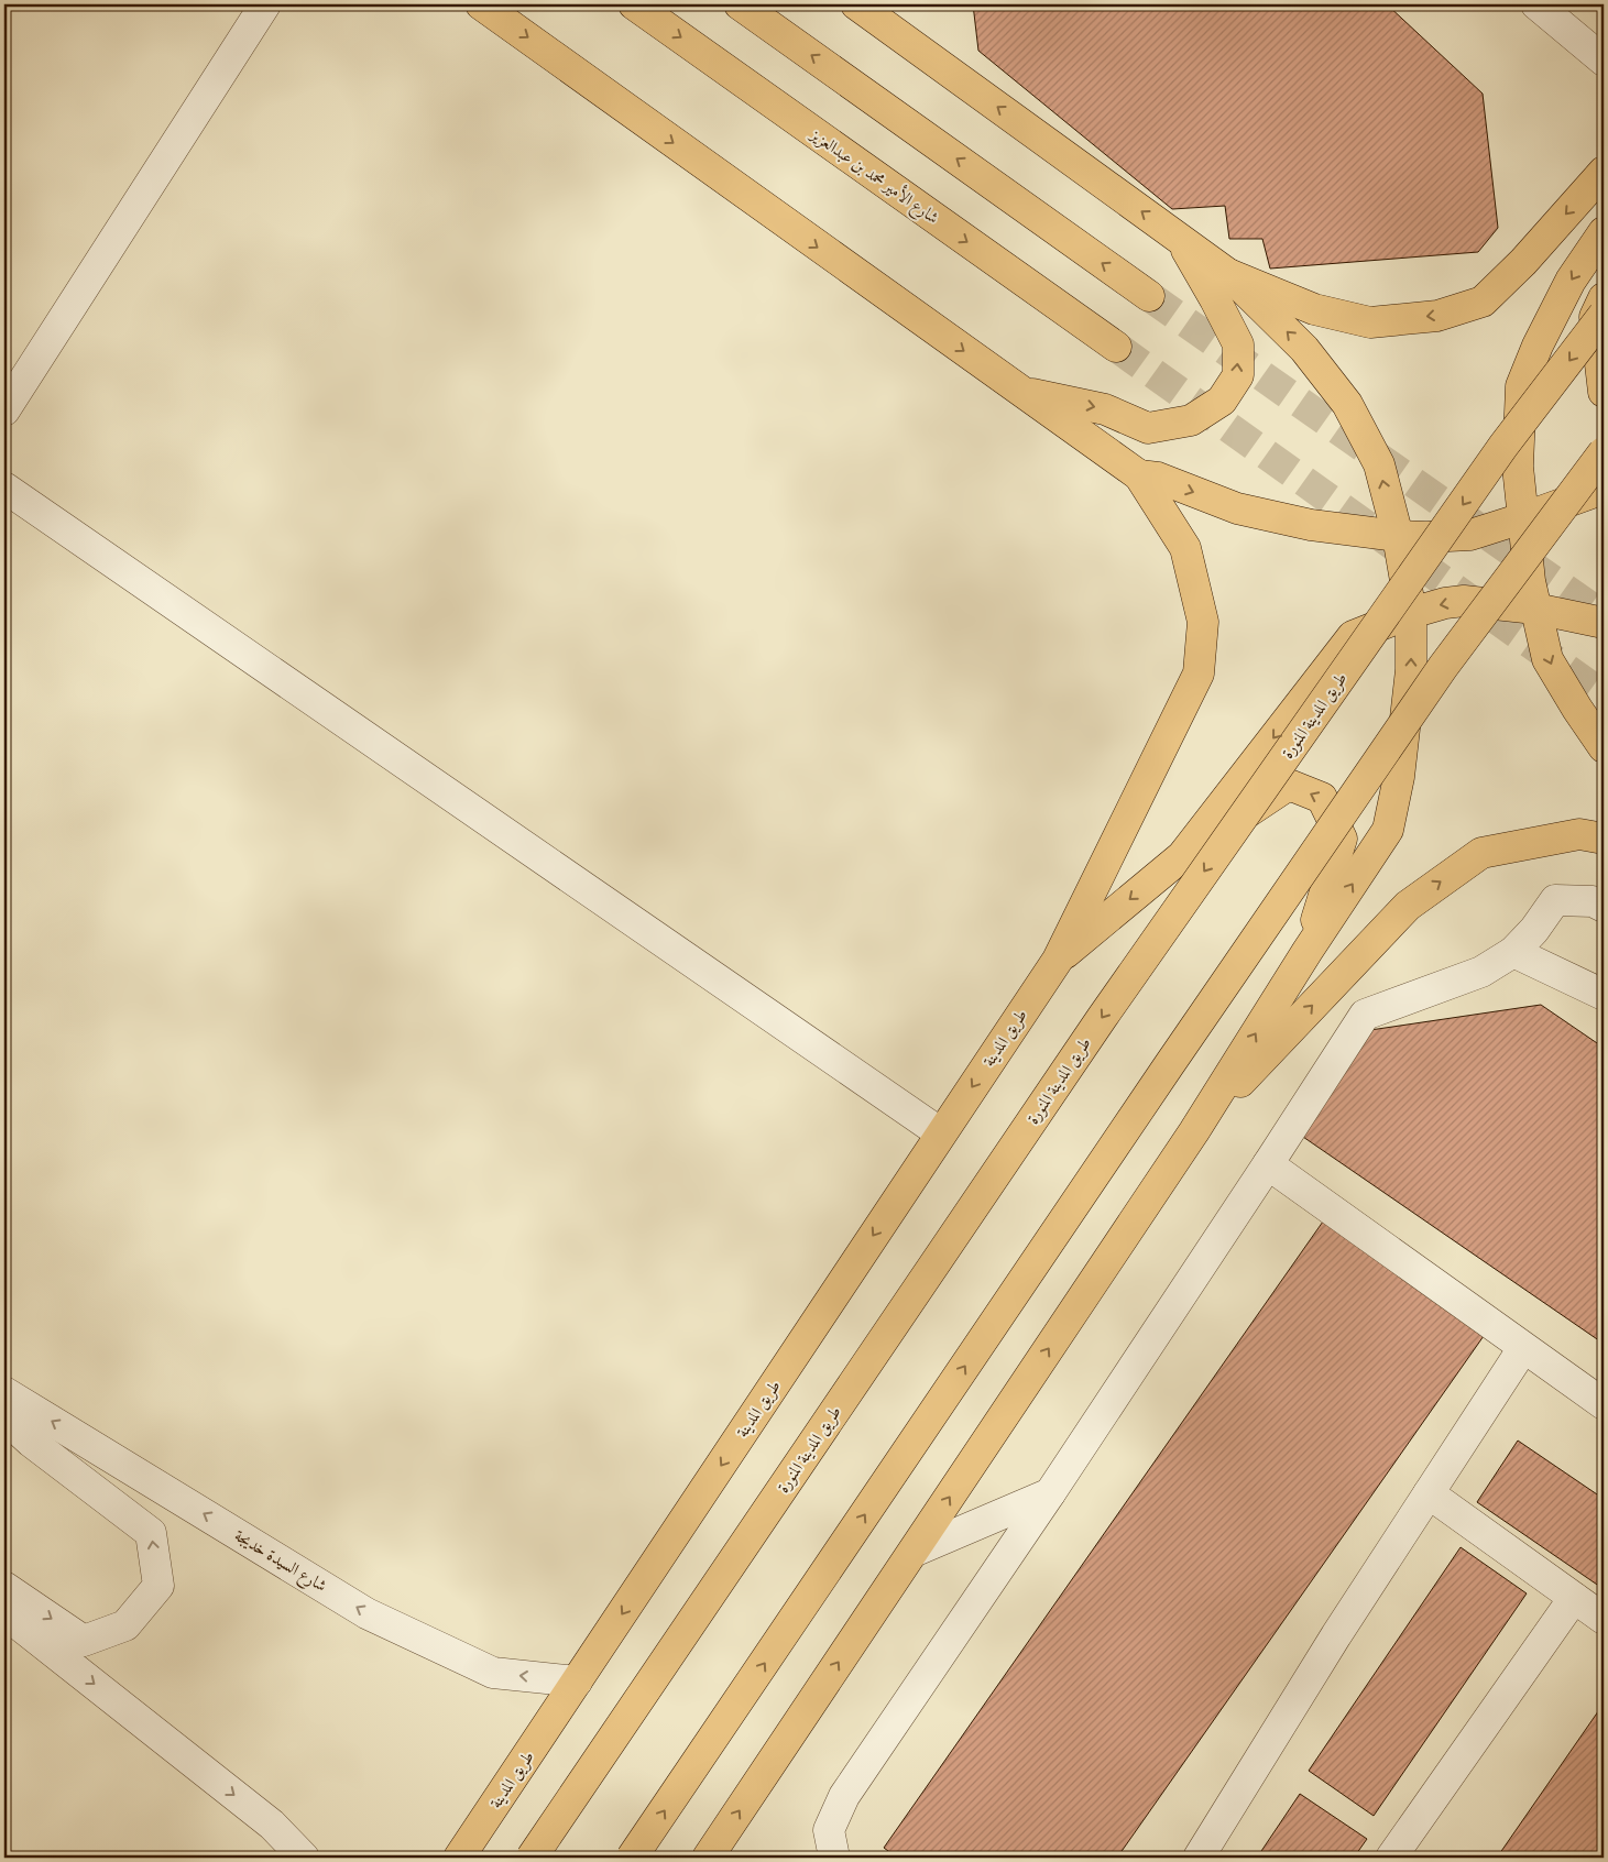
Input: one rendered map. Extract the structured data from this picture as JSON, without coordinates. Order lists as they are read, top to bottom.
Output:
{
  "streets": {
    "main road": ["شارع الأمير محمد بن عبدالعزيز", "طريق المدينة المنورة", "طريق المدينة"],
    "street": ["شارع السيدة خديجة"]
  },
  "crossings": [
    ["طريق المدينة", "شارع السيدة خديجة"]
  ]
}
